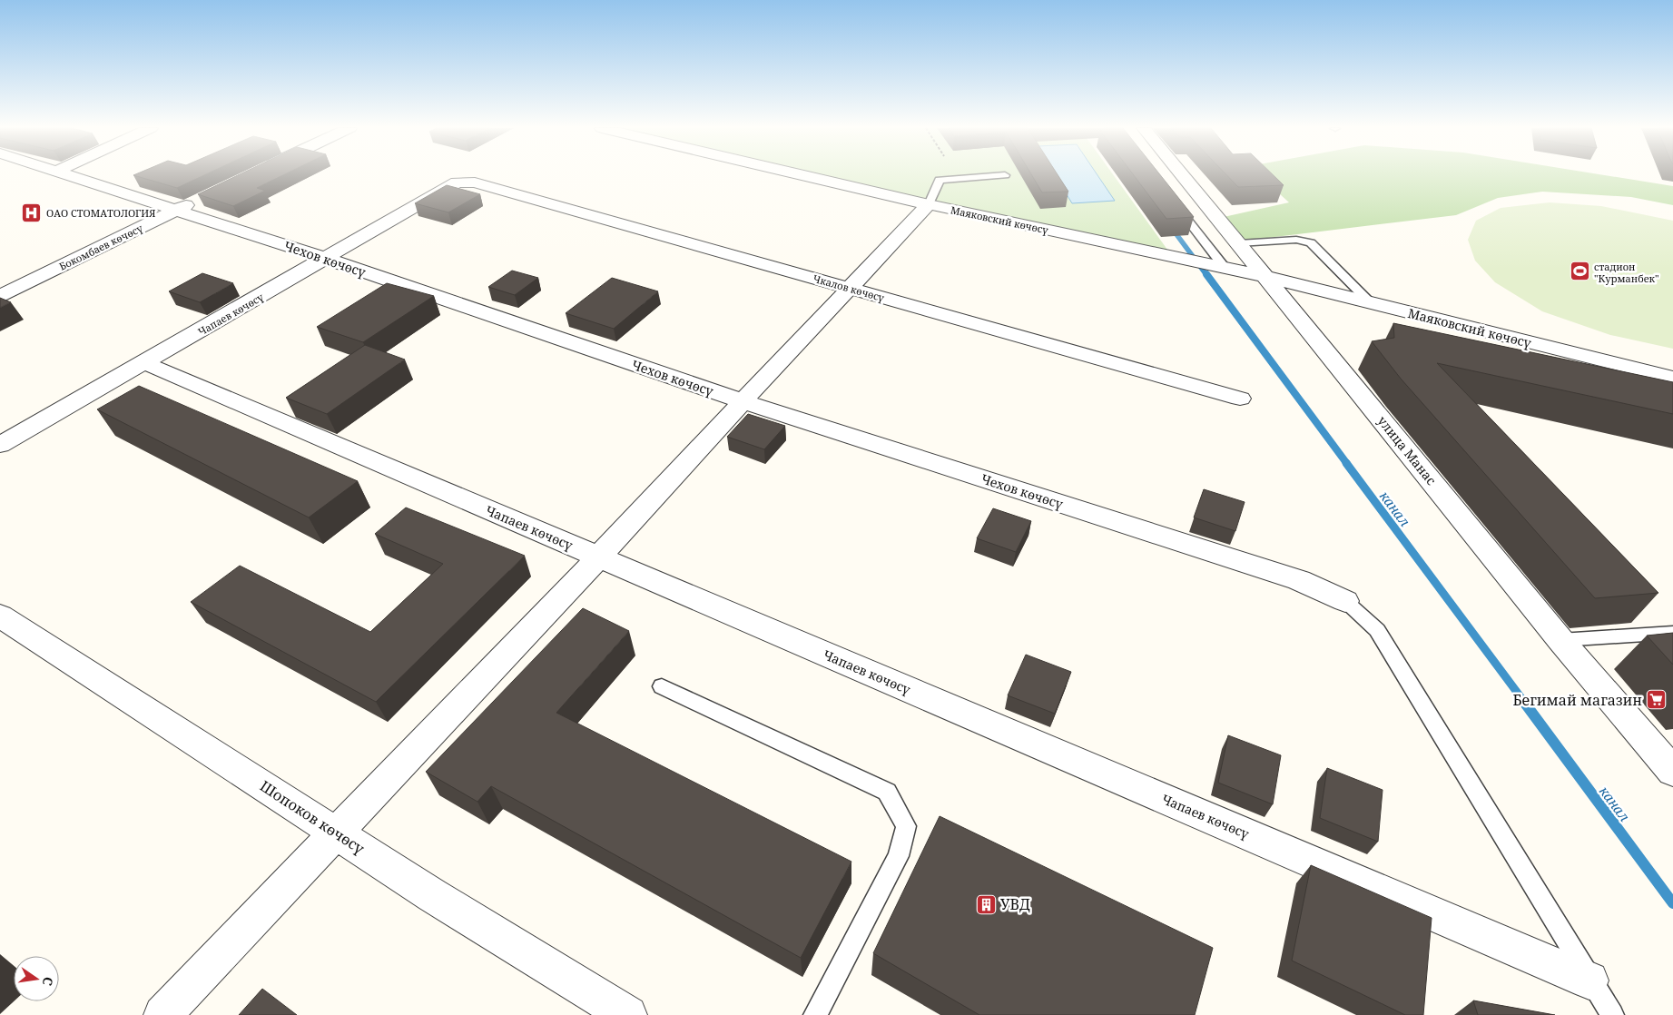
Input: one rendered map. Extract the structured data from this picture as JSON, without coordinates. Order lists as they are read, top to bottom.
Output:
{
  "streets": {
    "street": [
      "Маяковский көчөсү",
      "Бокомбаев көчөсү",
      "Чехов көчөсү",
      "Чкалов көчөсү",
      "Чапаев көчөсү",
      "улица Манас",
      "Шопоков көчөсү"
    ]
  },
  "crossings": [
    ["Маяковский көчөсү", "улица Манас"],
    ["Бокомбаев көчөсү", "Чехов көчөсү"],
    ["Чехов көчөсү", "Чапаев көчөсү"],
    ["Чкалов көчөсү", "Чапаев көчөсү"]
  ],
  "water": ["канал"],
  "places": {
    "hospital": ["ОАО СТОМАТОЛОГИЯ"],
    "sports": ["стадион \"Курманбек\""],
    "supermarket": ["Бегимай магазин"],
    "building": ["УВД"]
  },
  "north": "right"
}
